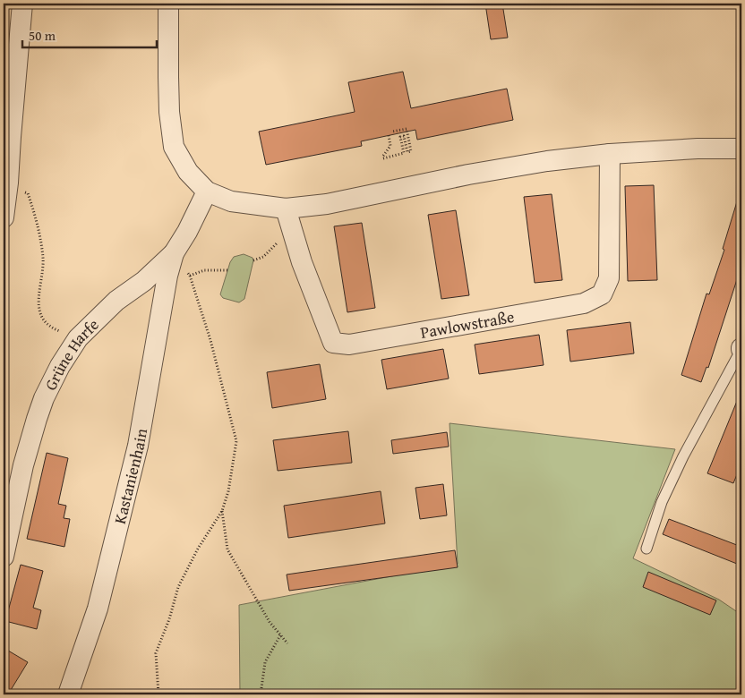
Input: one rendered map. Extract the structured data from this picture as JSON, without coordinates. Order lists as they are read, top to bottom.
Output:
{
  "streets": {
    "street": ["Pawlowstraße", "Grüne Harfe", "Kastanienhain"]
  },
  "crossings": [
    ["Grüne Harfe", "Kastanienhain"]
  ],
  "scale_bar": "50 m"
}
